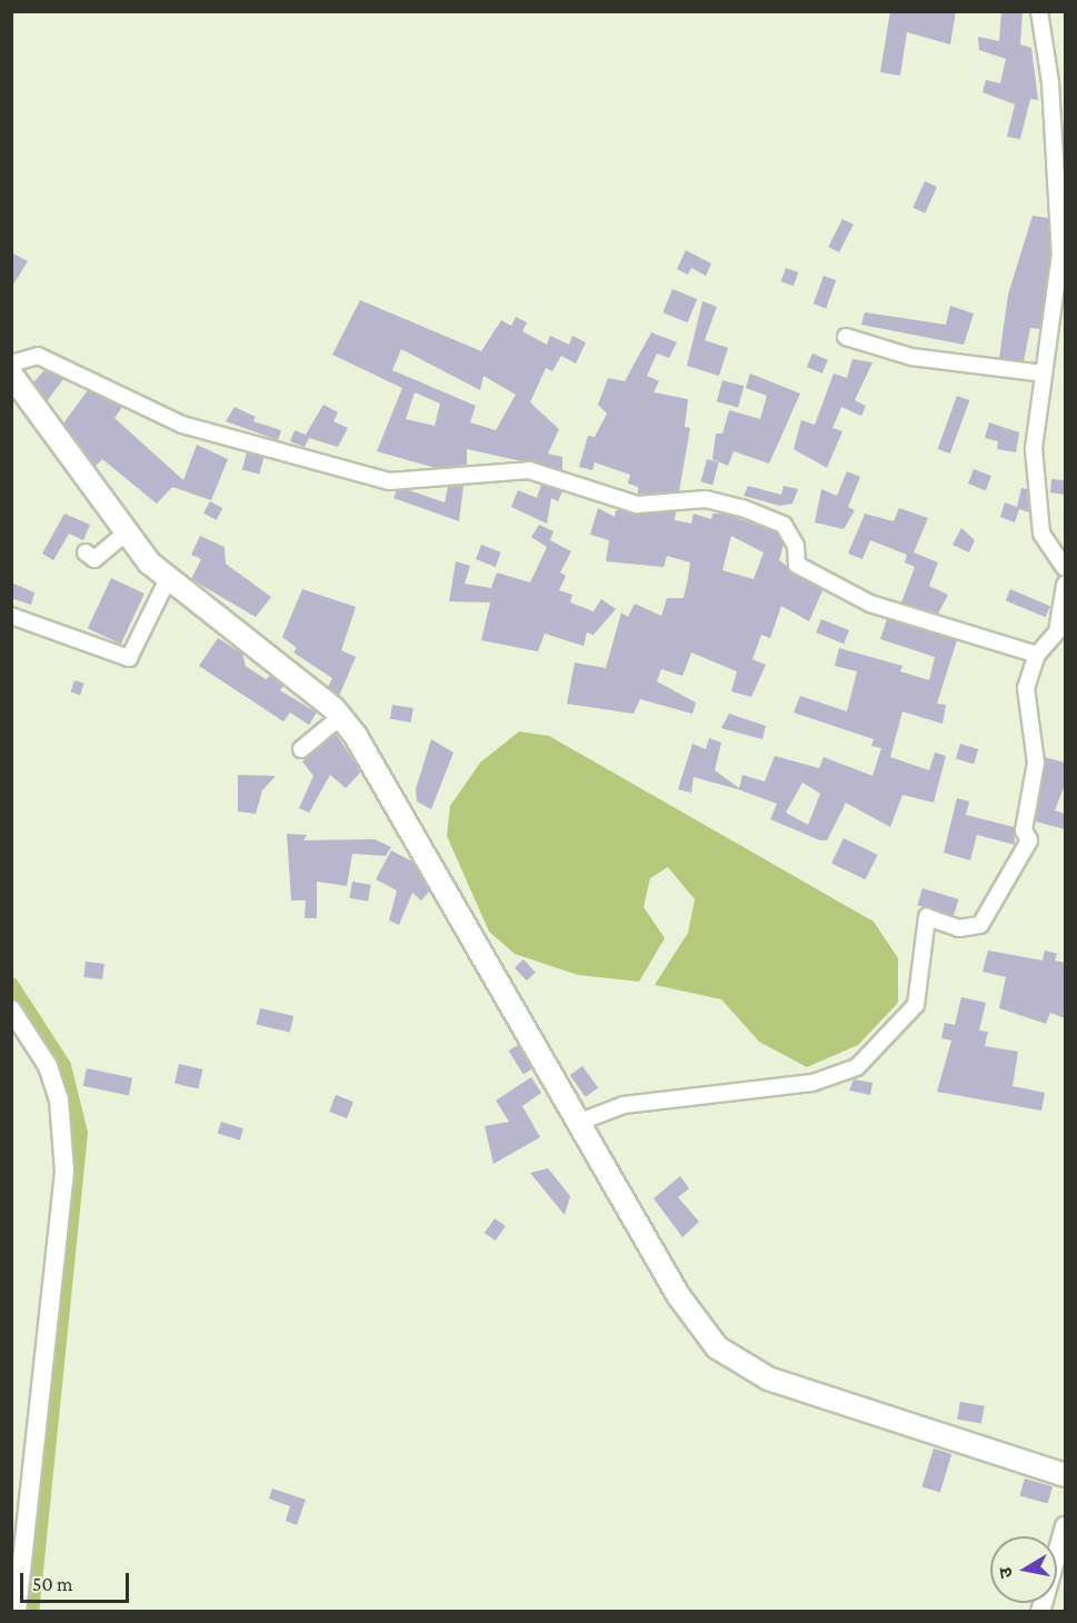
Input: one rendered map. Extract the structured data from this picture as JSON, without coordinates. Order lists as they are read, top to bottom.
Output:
{
  "scale_bar": "50 m",
  "north": "left"
}
